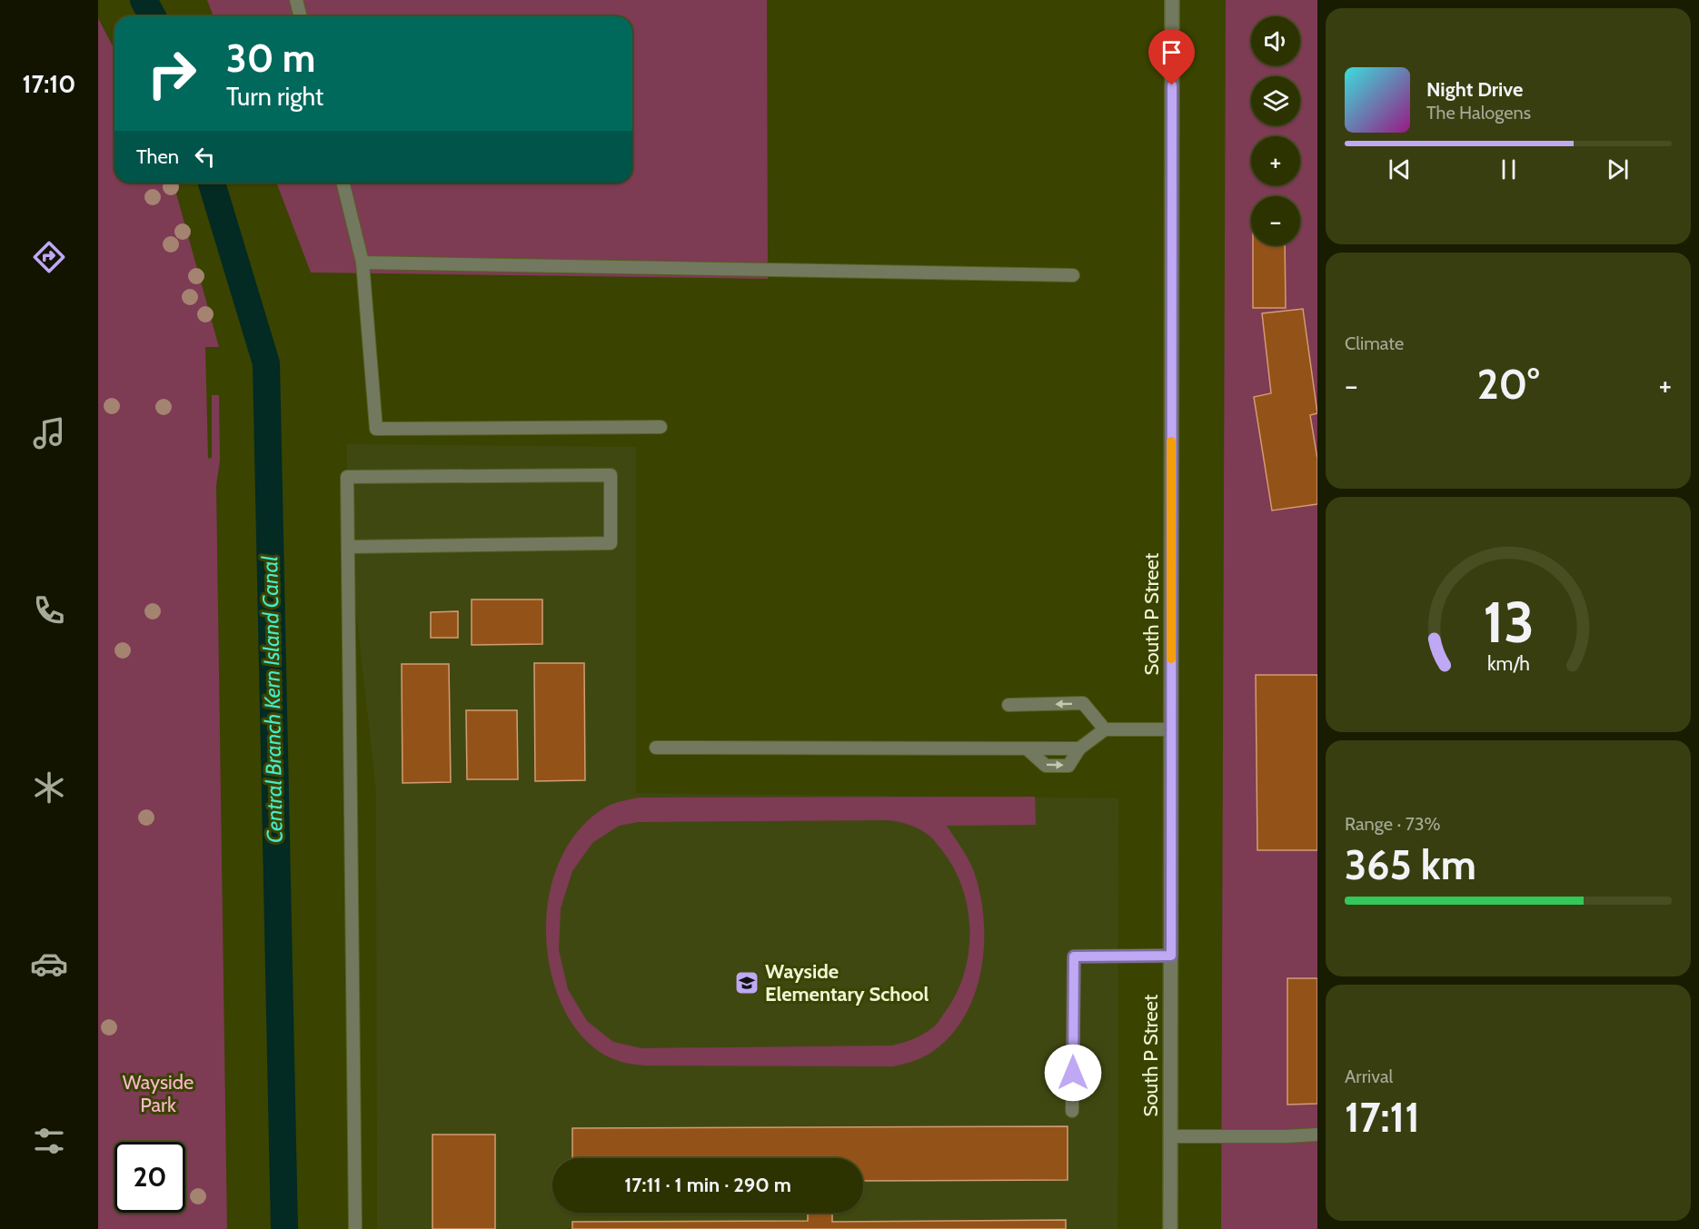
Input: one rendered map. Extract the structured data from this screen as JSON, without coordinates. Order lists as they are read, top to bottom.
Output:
{
  "streets": {
    "street": ["South P Street"]
  },
  "water": ["Central Branch Kern Island Canal"],
  "parks": ["Wayside Park"],
  "places": {
    "school or university": ["Wayside Elementary School"]
  },
  "page": {
    "tabs": "17:10",
    "map_buttons": ["+", "−"],
    "turn": ["30 m", "Turn right"],
    "song": ["Night Drive", "The Halogens"],
    "then": "Then",
    "tile": [
      "Climate",
      ["Range · 73%", "365 km"],
      ["Arrival", "17:11"]
    ],
    "heat": ["−", "20°", "+"],
    "limit": "20",
    "trip": "17:11 · 1 min · 290 m",
    "gauge": ["13", "km/h"]
  }
}
